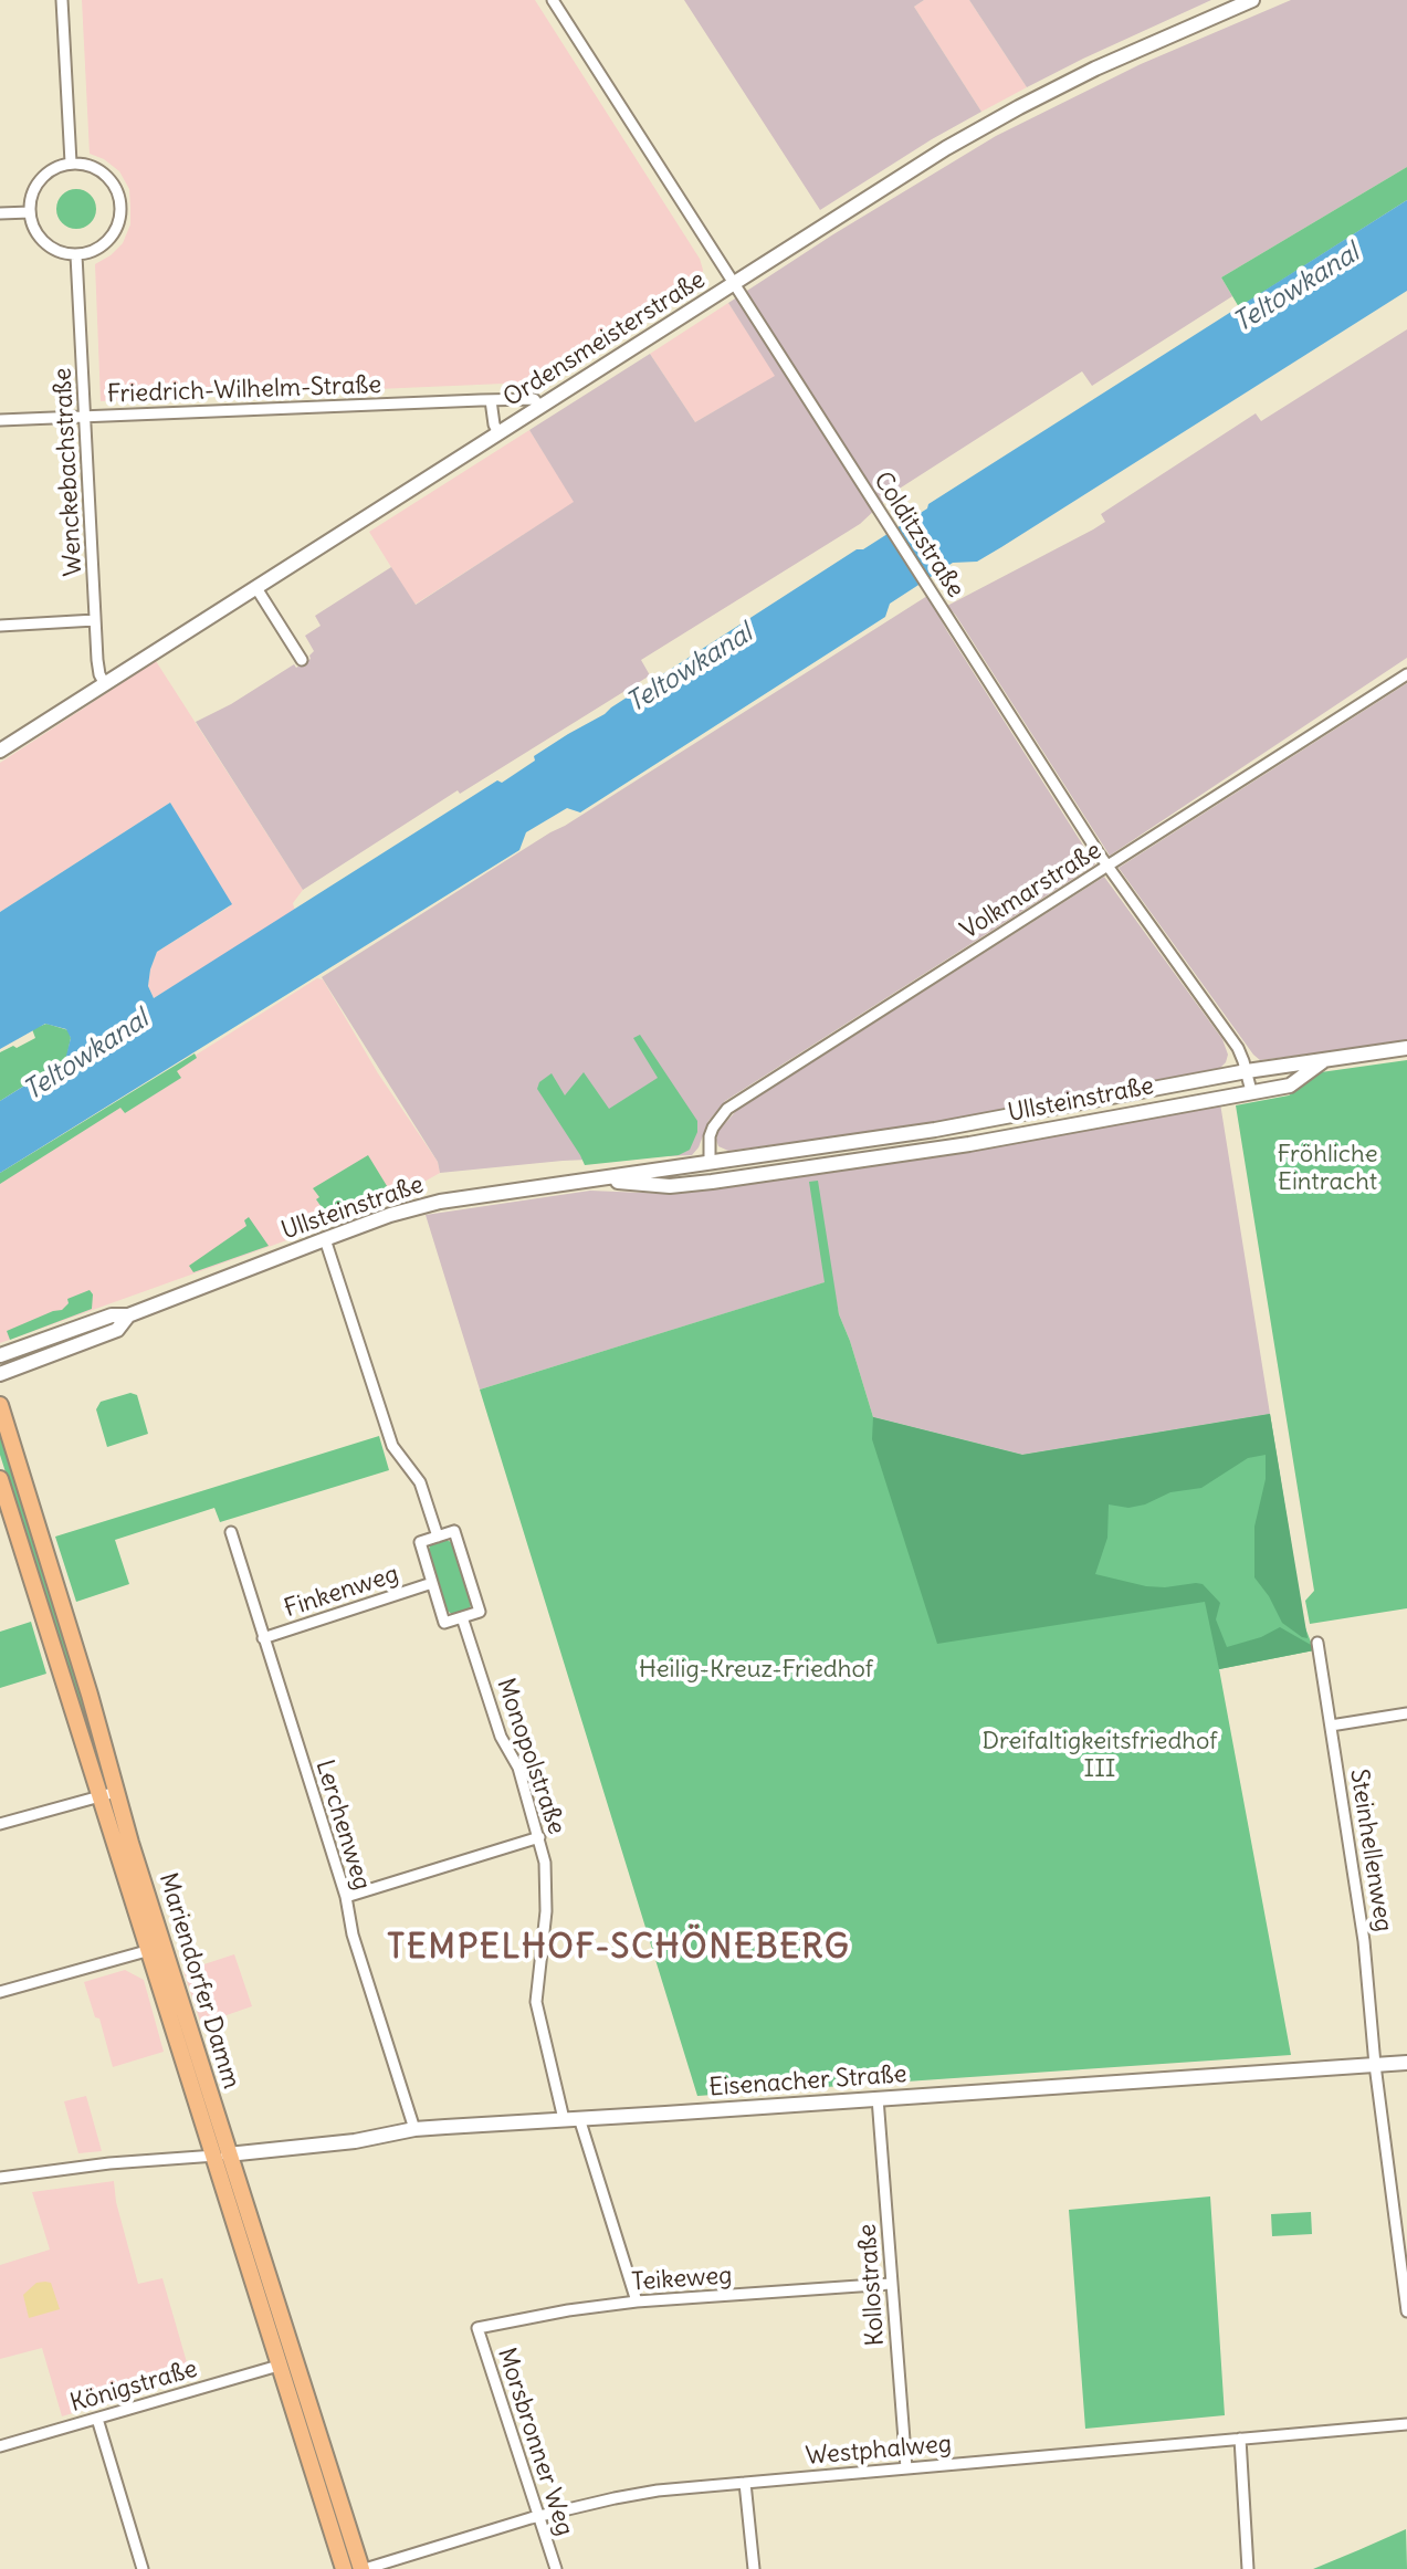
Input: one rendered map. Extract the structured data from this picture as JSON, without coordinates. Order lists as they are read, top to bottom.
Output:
{
  "streets": {
    "main road": ["Mariendorfer Damm"],
    "street": [
      "Ordensmeisterstraße",
      "Friedrich-Wilhelm-Straße",
      "Wenckebachstraße",
      "Colditzstraße",
      "Volkmarstraße",
      "Ullsteinstraße",
      "Finkenweg",
      "Monopolstraße",
      "Lerchenweg",
      "Steinhellenweg",
      "Eisenacher Straße",
      "Teikeweg",
      "Kollostraße",
      "Königstraße",
      "Morsbronner Weg",
      "Westphalweg"
    ]
  },
  "crossings": [
    ["Ordensmeisterstraße", "Friedrich-Wilhelm-Straße"],
    ["Ordensmeisterstraße", "Wenckebachstraße"],
    ["Ordensmeisterstraße", "Colditzstraße"],
    ["Friedrich-Wilhelm-Straße", "Wenckebachstraße"],
    ["Colditzstraße", "Volkmarstraße"],
    ["Colditzstraße", "Ullsteinstraße"],
    ["Volkmarstraße", "Ullsteinstraße"],
    ["Finkenweg", "Lerchenweg"],
    ["Monopolstraße", "Eisenacher Straße"],
    ["Lerchenweg", "Eisenacher Straße"],
    ["Steinhellenweg", "Eisenacher Straße"],
    ["Mariendorfer Damm", "Eisenacher Straße"],
    ["Mariendorfer Damm", "Königstraße"],
    ["Mariendorfer Damm", "Westphalweg"],
    ["Eisenacher Straße", "Kollostraße"],
    ["Teikeweg", "Kollostraße"],
    ["Teikeweg", "Morsbronner Weg"],
    ["Kollostraße", "Westphalweg"],
    ["Morsbronner Weg", "Westphalweg"]
  ],
  "districts": ["TEMPELHOF-SCHÖNEBERG"],
  "water": ["Teltowkanal"],
  "parks": ["Fröhliche Eintracht", "Heilig-Kreuz-Friedhof", "Dreifaltigkeitsfriedhof III"]
}
